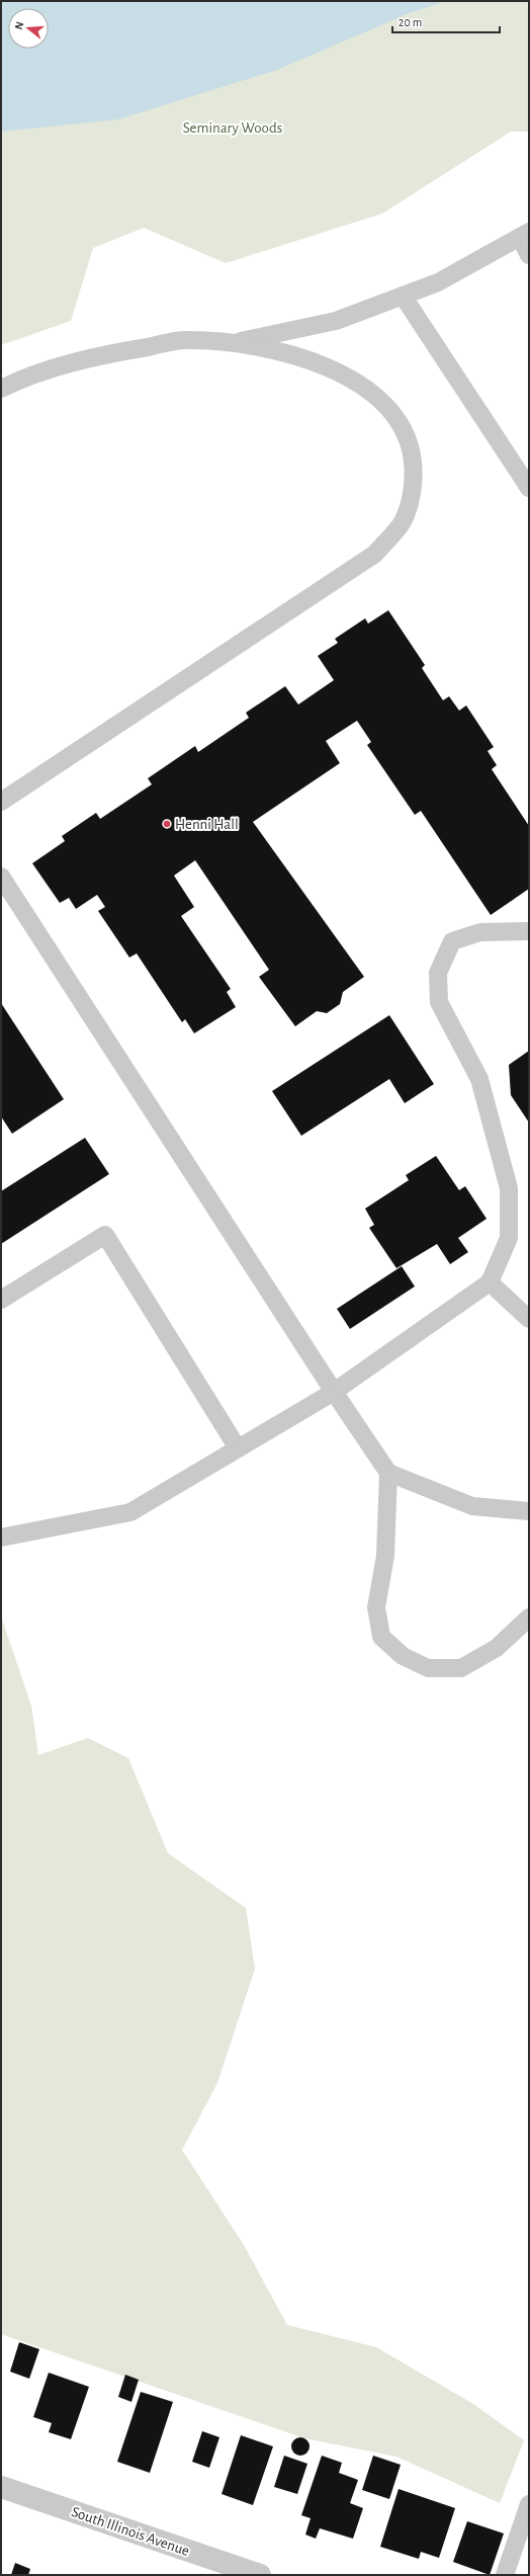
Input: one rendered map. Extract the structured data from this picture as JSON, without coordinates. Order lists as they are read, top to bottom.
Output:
{
  "streets": {
    "street": ["South Illinois Avenue"]
  },
  "parks": ["Seminary Woods"],
  "places": ["Henni Hall"],
  "scale_bar": "20 m",
  "north": "left"
}
